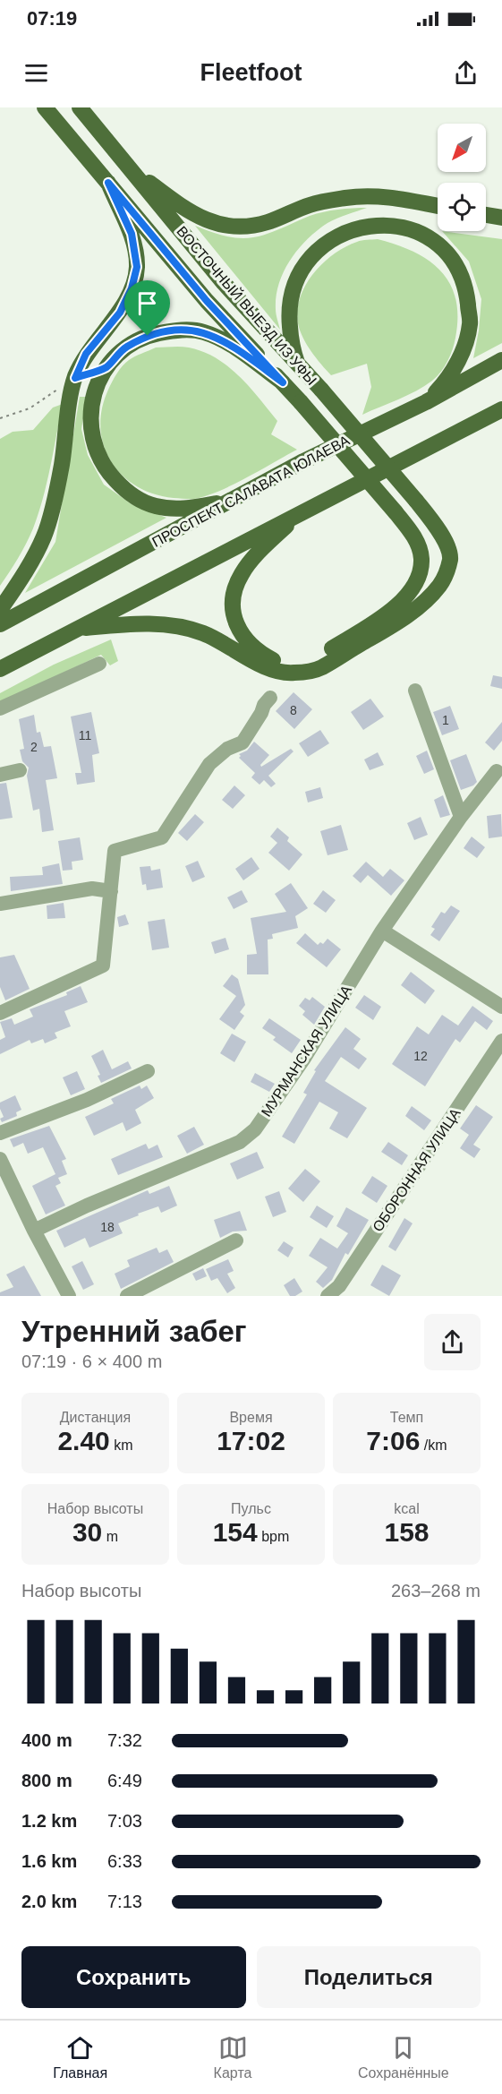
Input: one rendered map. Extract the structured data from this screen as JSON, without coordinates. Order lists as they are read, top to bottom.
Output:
{
  "streets": {
    "main road": ["ВОСТОЧНЫЙ ВЫЕЗД ИЗ УФЫ", "ПРОСПЕКТ САЛАВАТА ЮЛАЕВА"],
    "street": ["МУРМАНСКАЯ УЛИЦА", "ОБОРОННАЯ УЛИЦА"]
  },
  "house_numbers": [
    "8",
    "1",
    "11",
    "2",
    "12",
    "18"
  ],
  "north": "bottom left",
  "page": {
    "status": "07:19",
    "header": "Fleetfoot",
    "heading": ["Утренний забег", "07:19 · 6 × 400 m"],
    "stats": [
      ["Дистанция", "2.40 km"],
      ["Время", "17:02"],
      ["Темп", "7:06 /km"],
      ["Набор высоты", "30 m"],
      ["Пульс", "154 bpm"],
      ["kcal", "158"]
    ],
    "chart": ["Набор высоты", "263–268 m"],
    "list": [
      {
        "name": "400 m",
        "note": "7:32"
      },
      {
        "name": "800 m",
        "note": "6:49"
      },
      {
        "name": "1.2 km",
        "note": "7:03"
      },
      {
        "name": "1.6 km",
        "note": "6:33"
      },
      {
        "name": "2.0 km",
        "note": "7:13"
      }
    ],
    "buttons": ["Сохранить", "Поделиться"],
    "tabs": ["Главная", "Карта", "Сохранённые"]
  }
}
